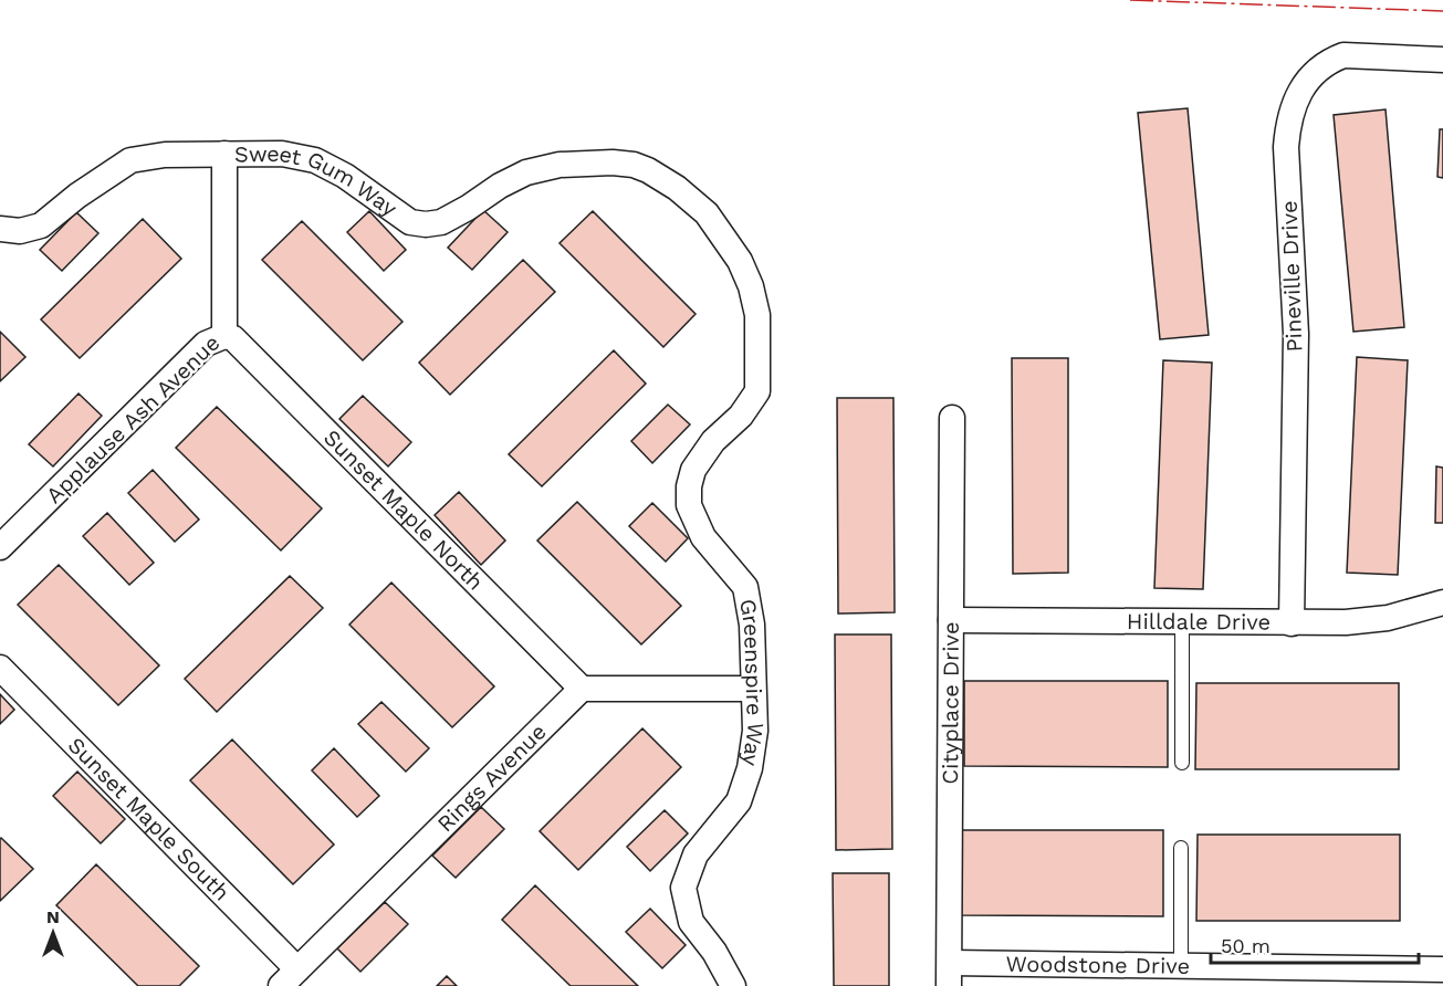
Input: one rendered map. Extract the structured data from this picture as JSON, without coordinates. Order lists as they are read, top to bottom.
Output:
{
  "streets": {
    "street": [
      "Sweet Gum Way",
      "Pineville Drive",
      "Applause Ash Avenue",
      "Sunset Maple North",
      "Hilldale Drive",
      "Greenspire Way",
      "Cityplace Drive",
      "Rings Avenue",
      "Sunset Maple South",
      "Woodstone Drive"
    ]
  },
  "crossings": [
    ["Sweet Gum Way", "Applause Ash Avenue"],
    ["Sweet Gum Way", "Greenspire Way"],
    ["Pineville Drive", "Hilldale Drive"],
    ["Applause Ash Avenue", "Sunset Maple North"],
    ["Sunset Maple North", "Rings Avenue"],
    ["Hilldale Drive", "Cityplace Drive"],
    ["Cityplace Drive", "Woodstone Drive"],
    ["Rings Avenue", "Sunset Maple South"]
  ],
  "scale_bar": "50 m",
  "north": "top"
}
